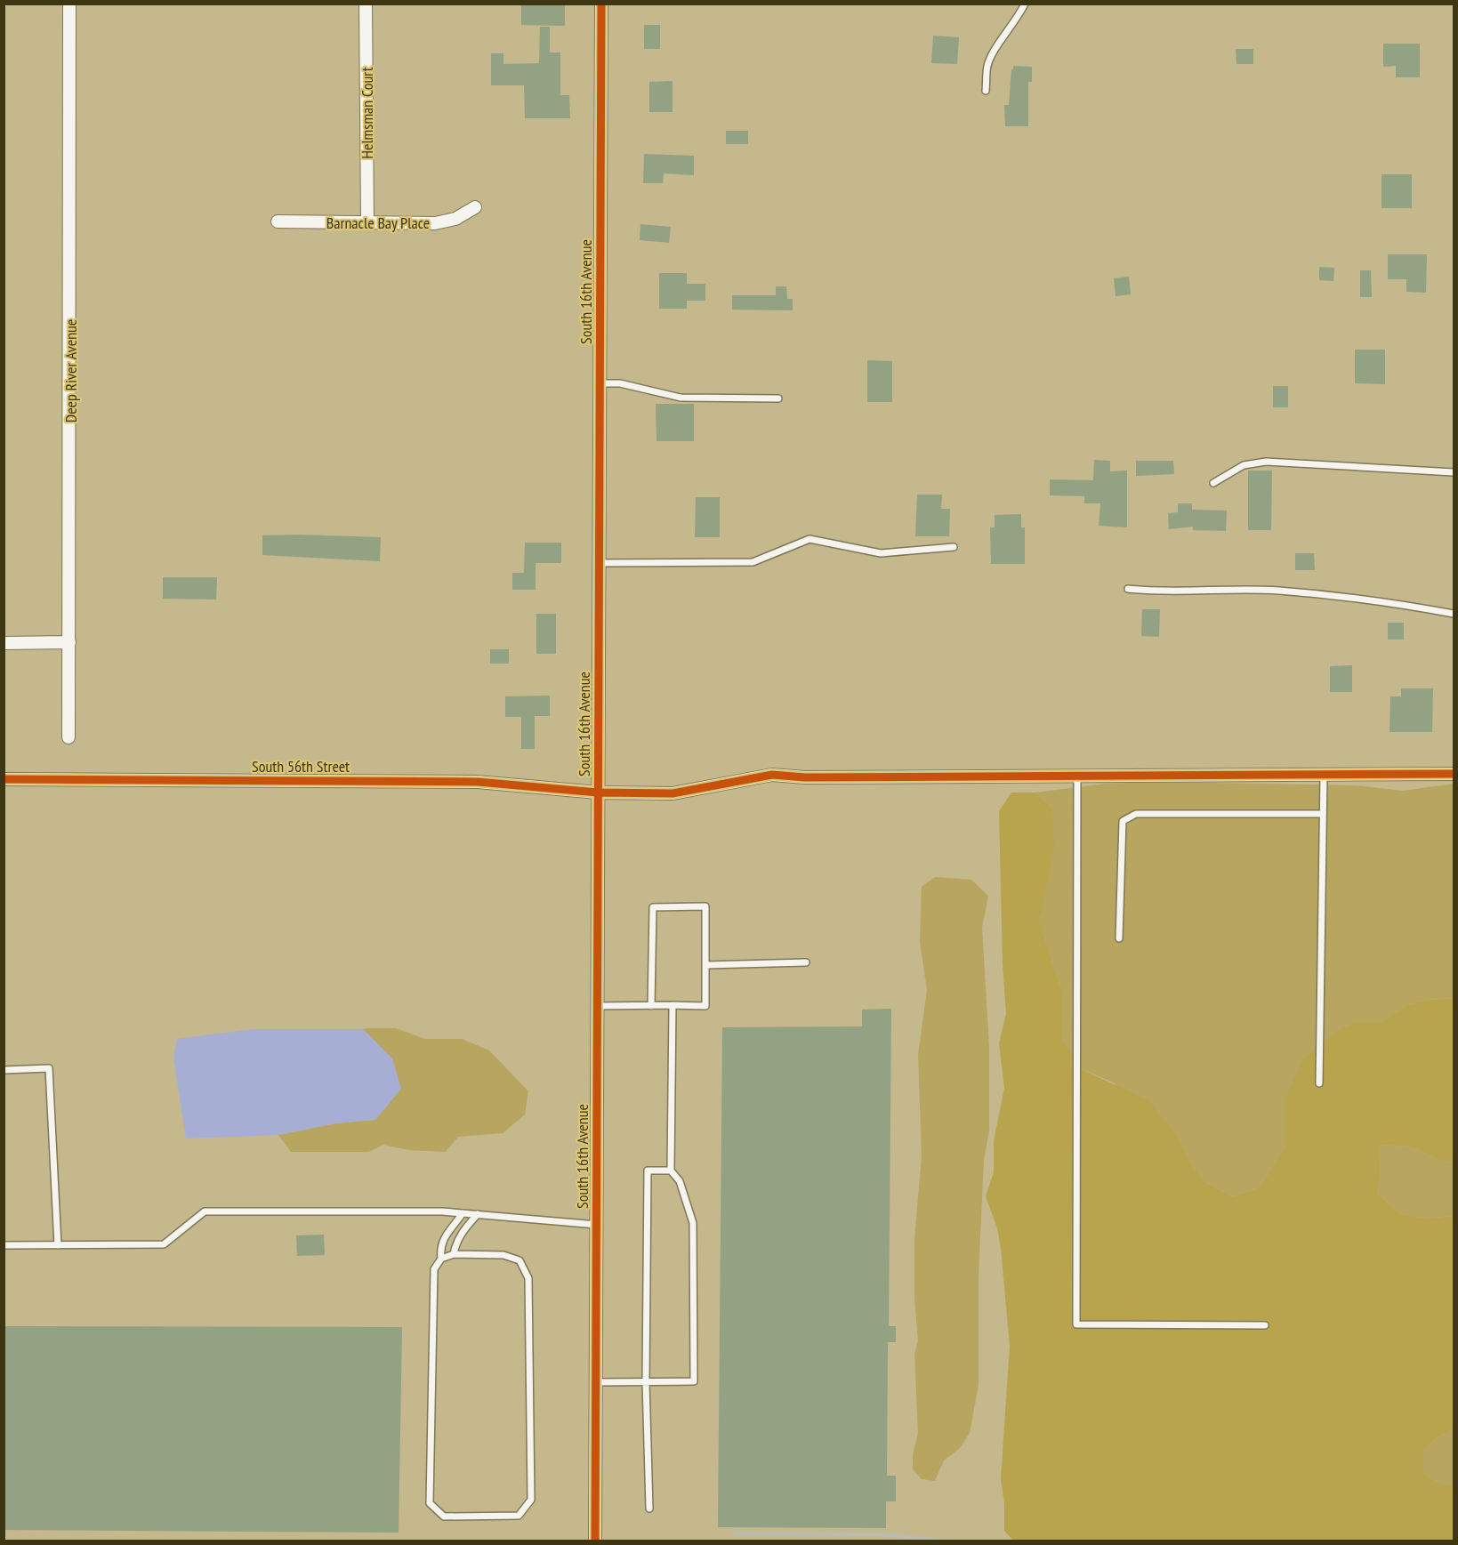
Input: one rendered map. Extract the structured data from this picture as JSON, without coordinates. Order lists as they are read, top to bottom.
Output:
{
  "streets": {
    "street": [
      "Helmsman Court",
      "Barnacle Bay Place",
      "South 16th Avenue",
      "Deep River Avenue",
      "South 56th Street"
    ]
  },
  "crossings": [
    ["Helmsman Court", "Barnacle Bay Place"],
    ["South 16th Avenue", "South 56th Street"]
  ]
}
